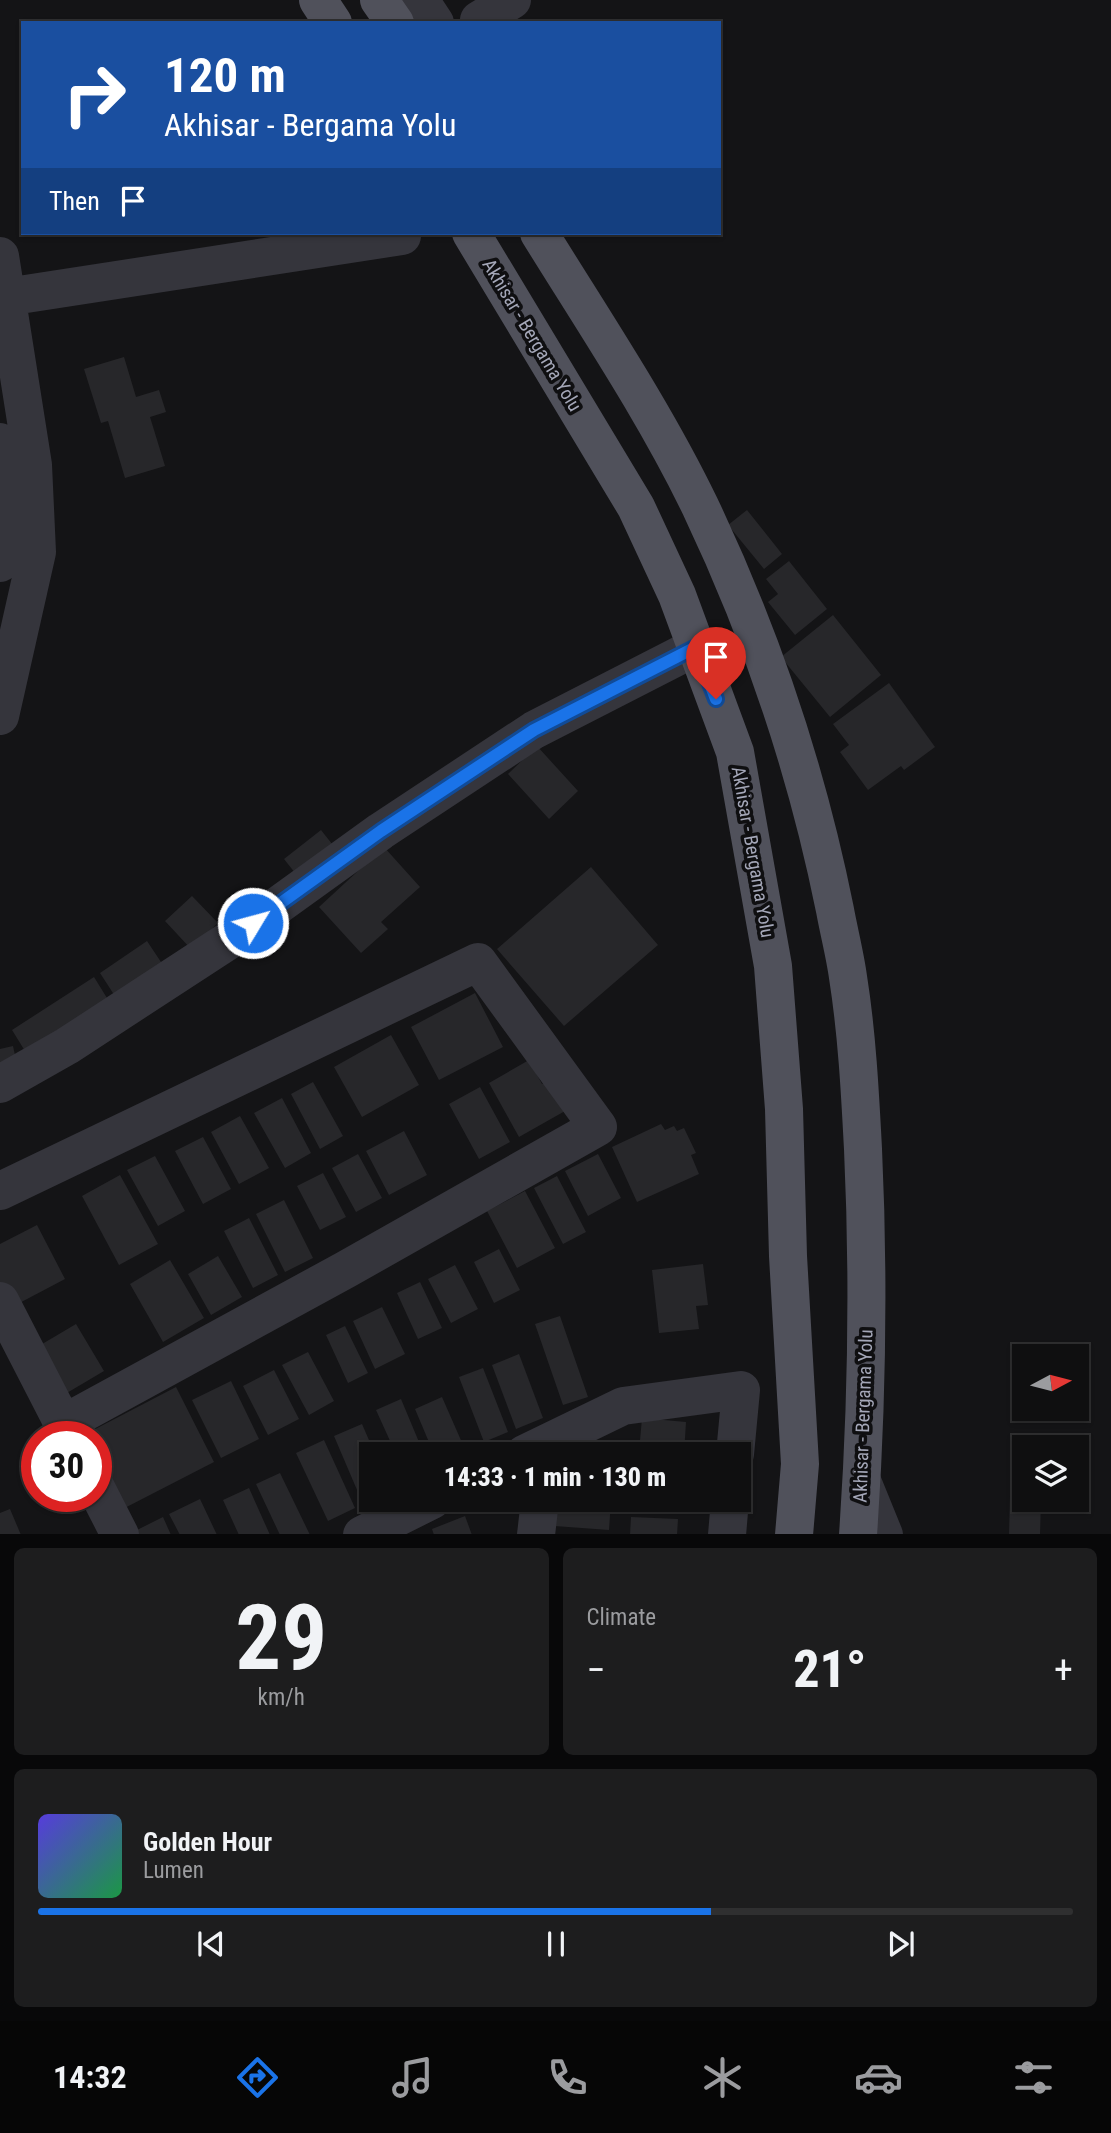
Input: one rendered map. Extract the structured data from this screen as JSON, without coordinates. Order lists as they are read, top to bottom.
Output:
{
  "streets": {
    "main road": ["Akhisar - Bergama Yolu"]
  },
  "north": "right",
  "page": {
    "turn": ["120 m", "Akhisar - Bergama Yolu"],
    "then": "Then",
    "limit": "30",
    "trip": "14:33 · 1 min · 130 m",
    "tile": [
      ["29", "km/h"],
      "Climate"
    ],
    "heat": ["−", "21°", "+"],
    "song": ["Golden Hour", "Lumen"],
    "tabs": "14:32"
  }
}
